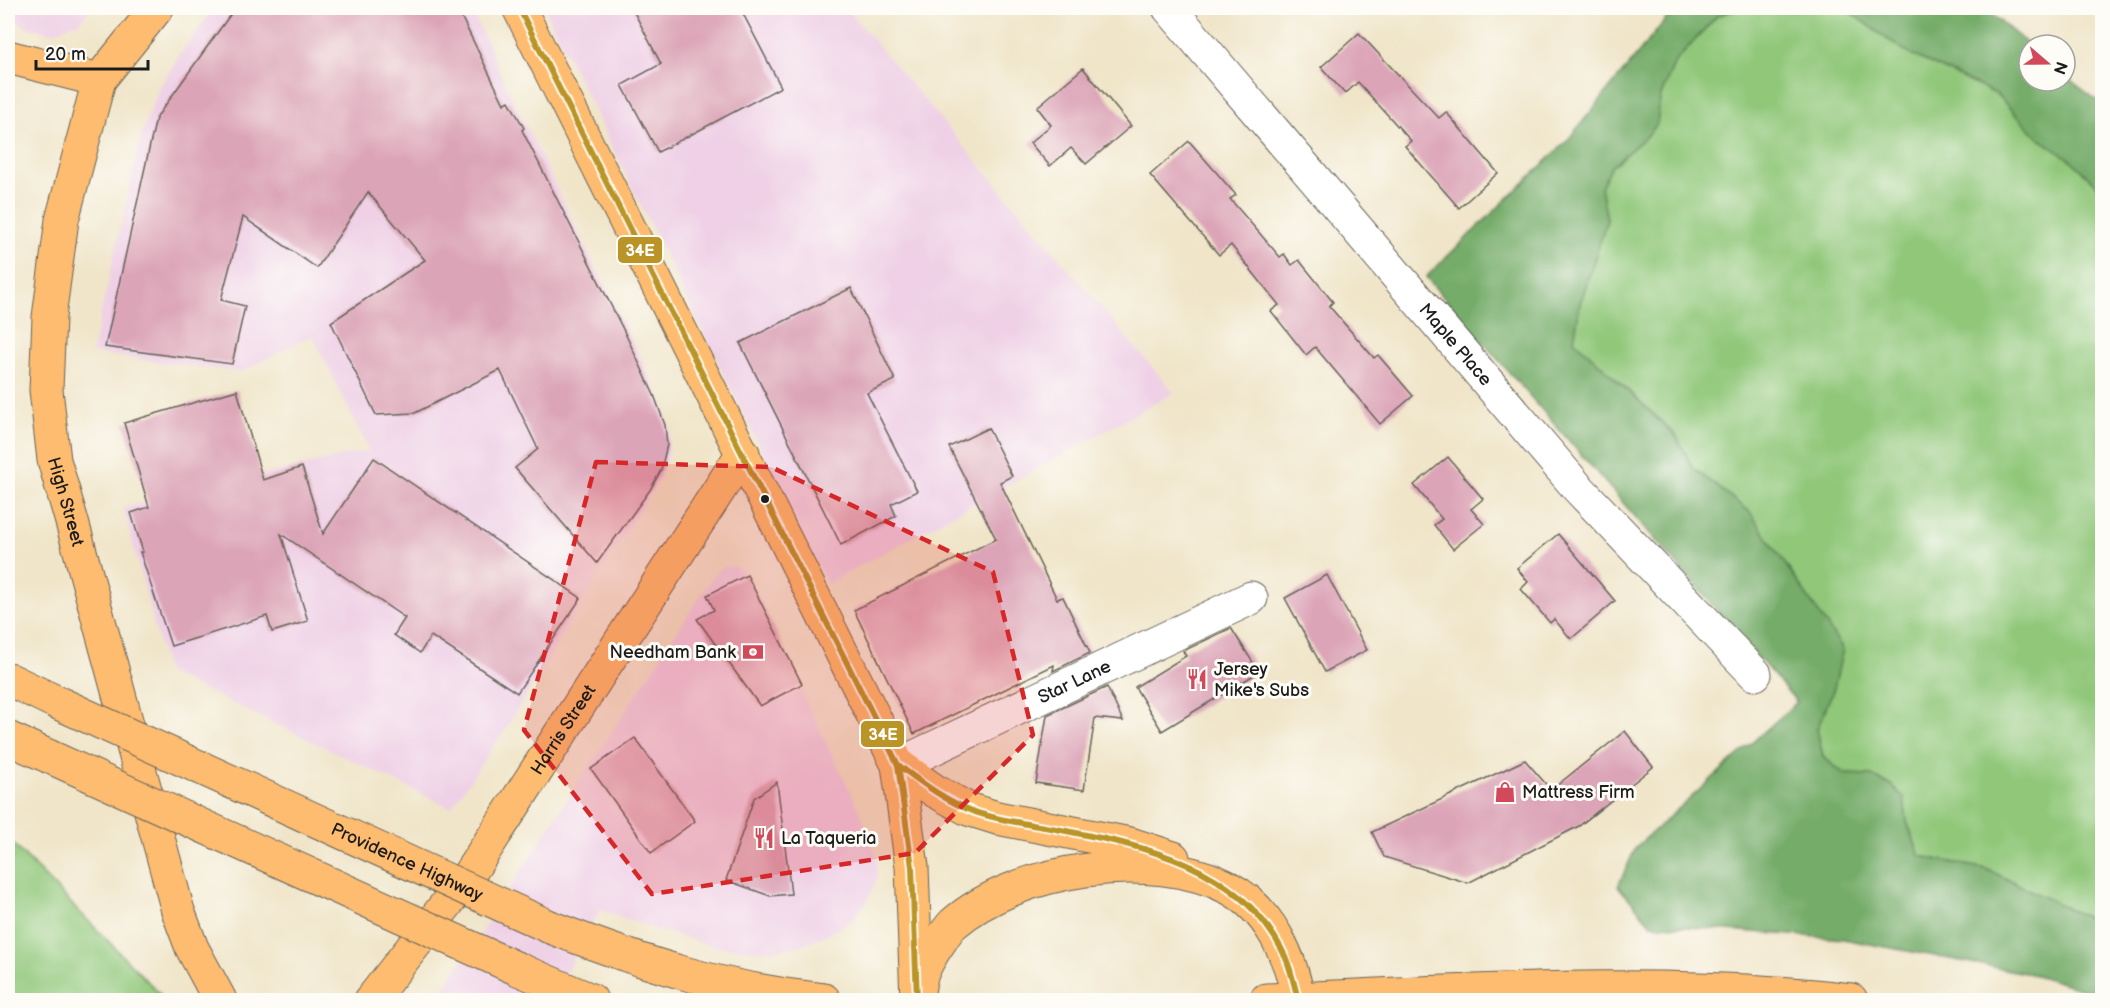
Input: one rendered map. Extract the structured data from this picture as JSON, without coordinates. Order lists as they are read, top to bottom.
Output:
{
  "streets": {
    "main road": ["High Street", "Harris Street", "Providence Highway"],
    "street": ["Maple Place", "Star Lane"]
  },
  "places": {
    "bank": ["Needham Bank"],
    "restaurant": ["Jersey Mike's Subs", "La Taqueria"],
    "shop": ["Mattress Firm"]
  },
  "lines": ["transit line 34E"],
  "scale_bar": "20 m",
  "north": "right"
}
